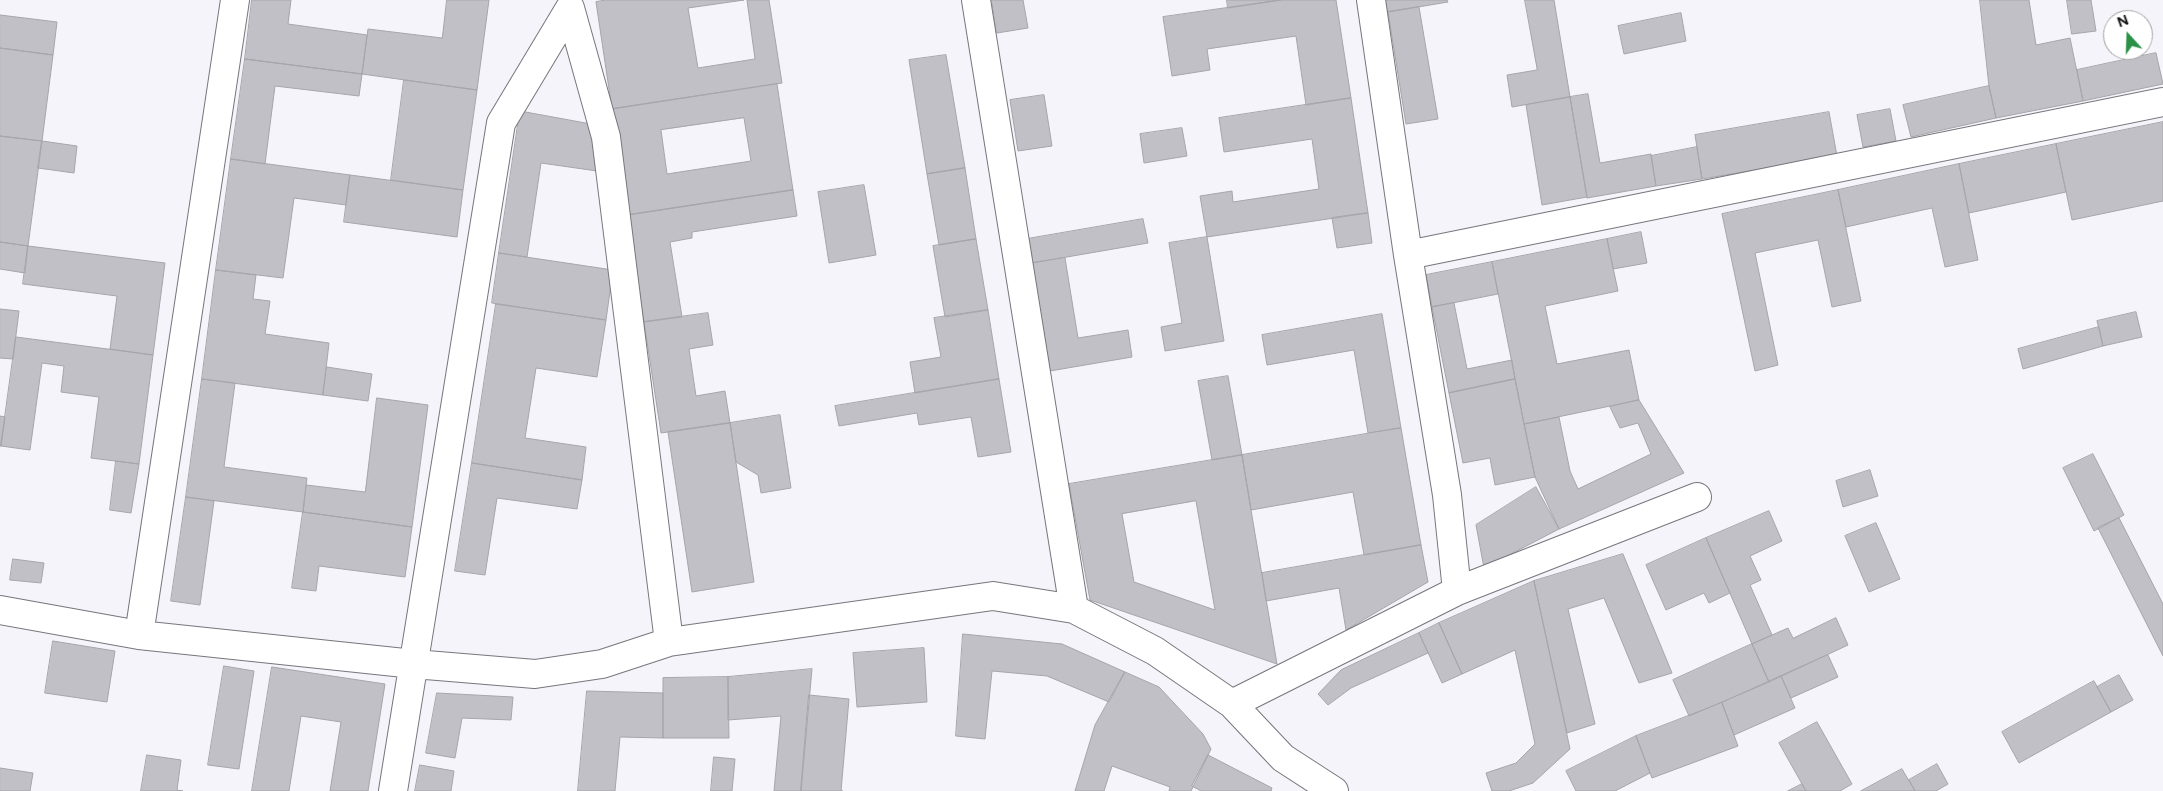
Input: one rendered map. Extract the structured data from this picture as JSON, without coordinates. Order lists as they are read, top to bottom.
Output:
{
  "north": "top"
}
